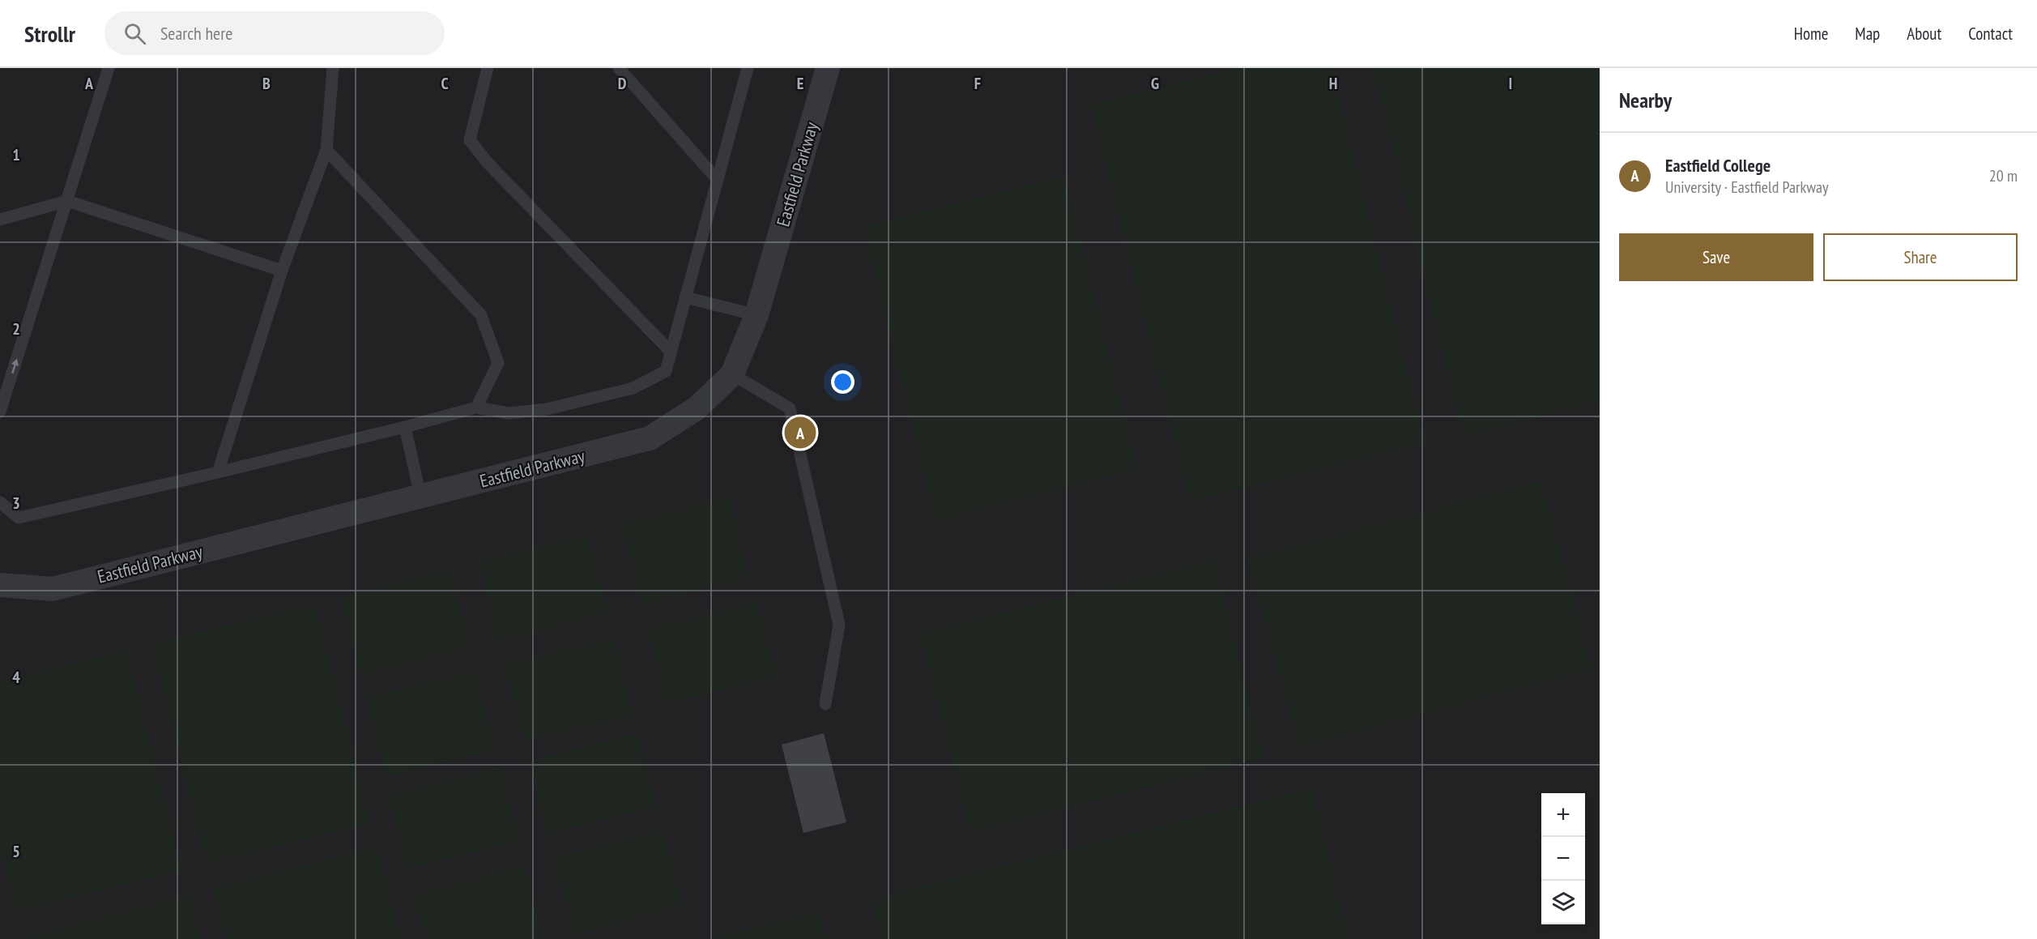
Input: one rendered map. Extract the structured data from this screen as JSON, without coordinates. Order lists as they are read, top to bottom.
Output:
{
  "streets": {
    "street": ["Eastfield Parkway"]
  },
  "page": {
    "header": "Strollr",
    "search": "Search here",
    "nav": [
      "Home",
      "Map",
      "About",
      "Contact"
    ],
    "heading": "Nearby",
    "list": [
      {
        "mark": "A",
        "name": "Eastfield College",
        "note": "University · Eastfield Parkway",
        "value": "20 m"
      }
    ],
    "buttons": ["Save", "Share"],
    "pins": "A",
    "map_buttons": ["+", "−"]
  },
  "grid": {
    "columns": [
      "A",
      "B",
      "C",
      "D",
      "E",
      "F",
      "G",
      "H",
      "I"
    ],
    "rows": [
      "1",
      "2",
      "3",
      "4",
      "5"
    ]
  }
}
